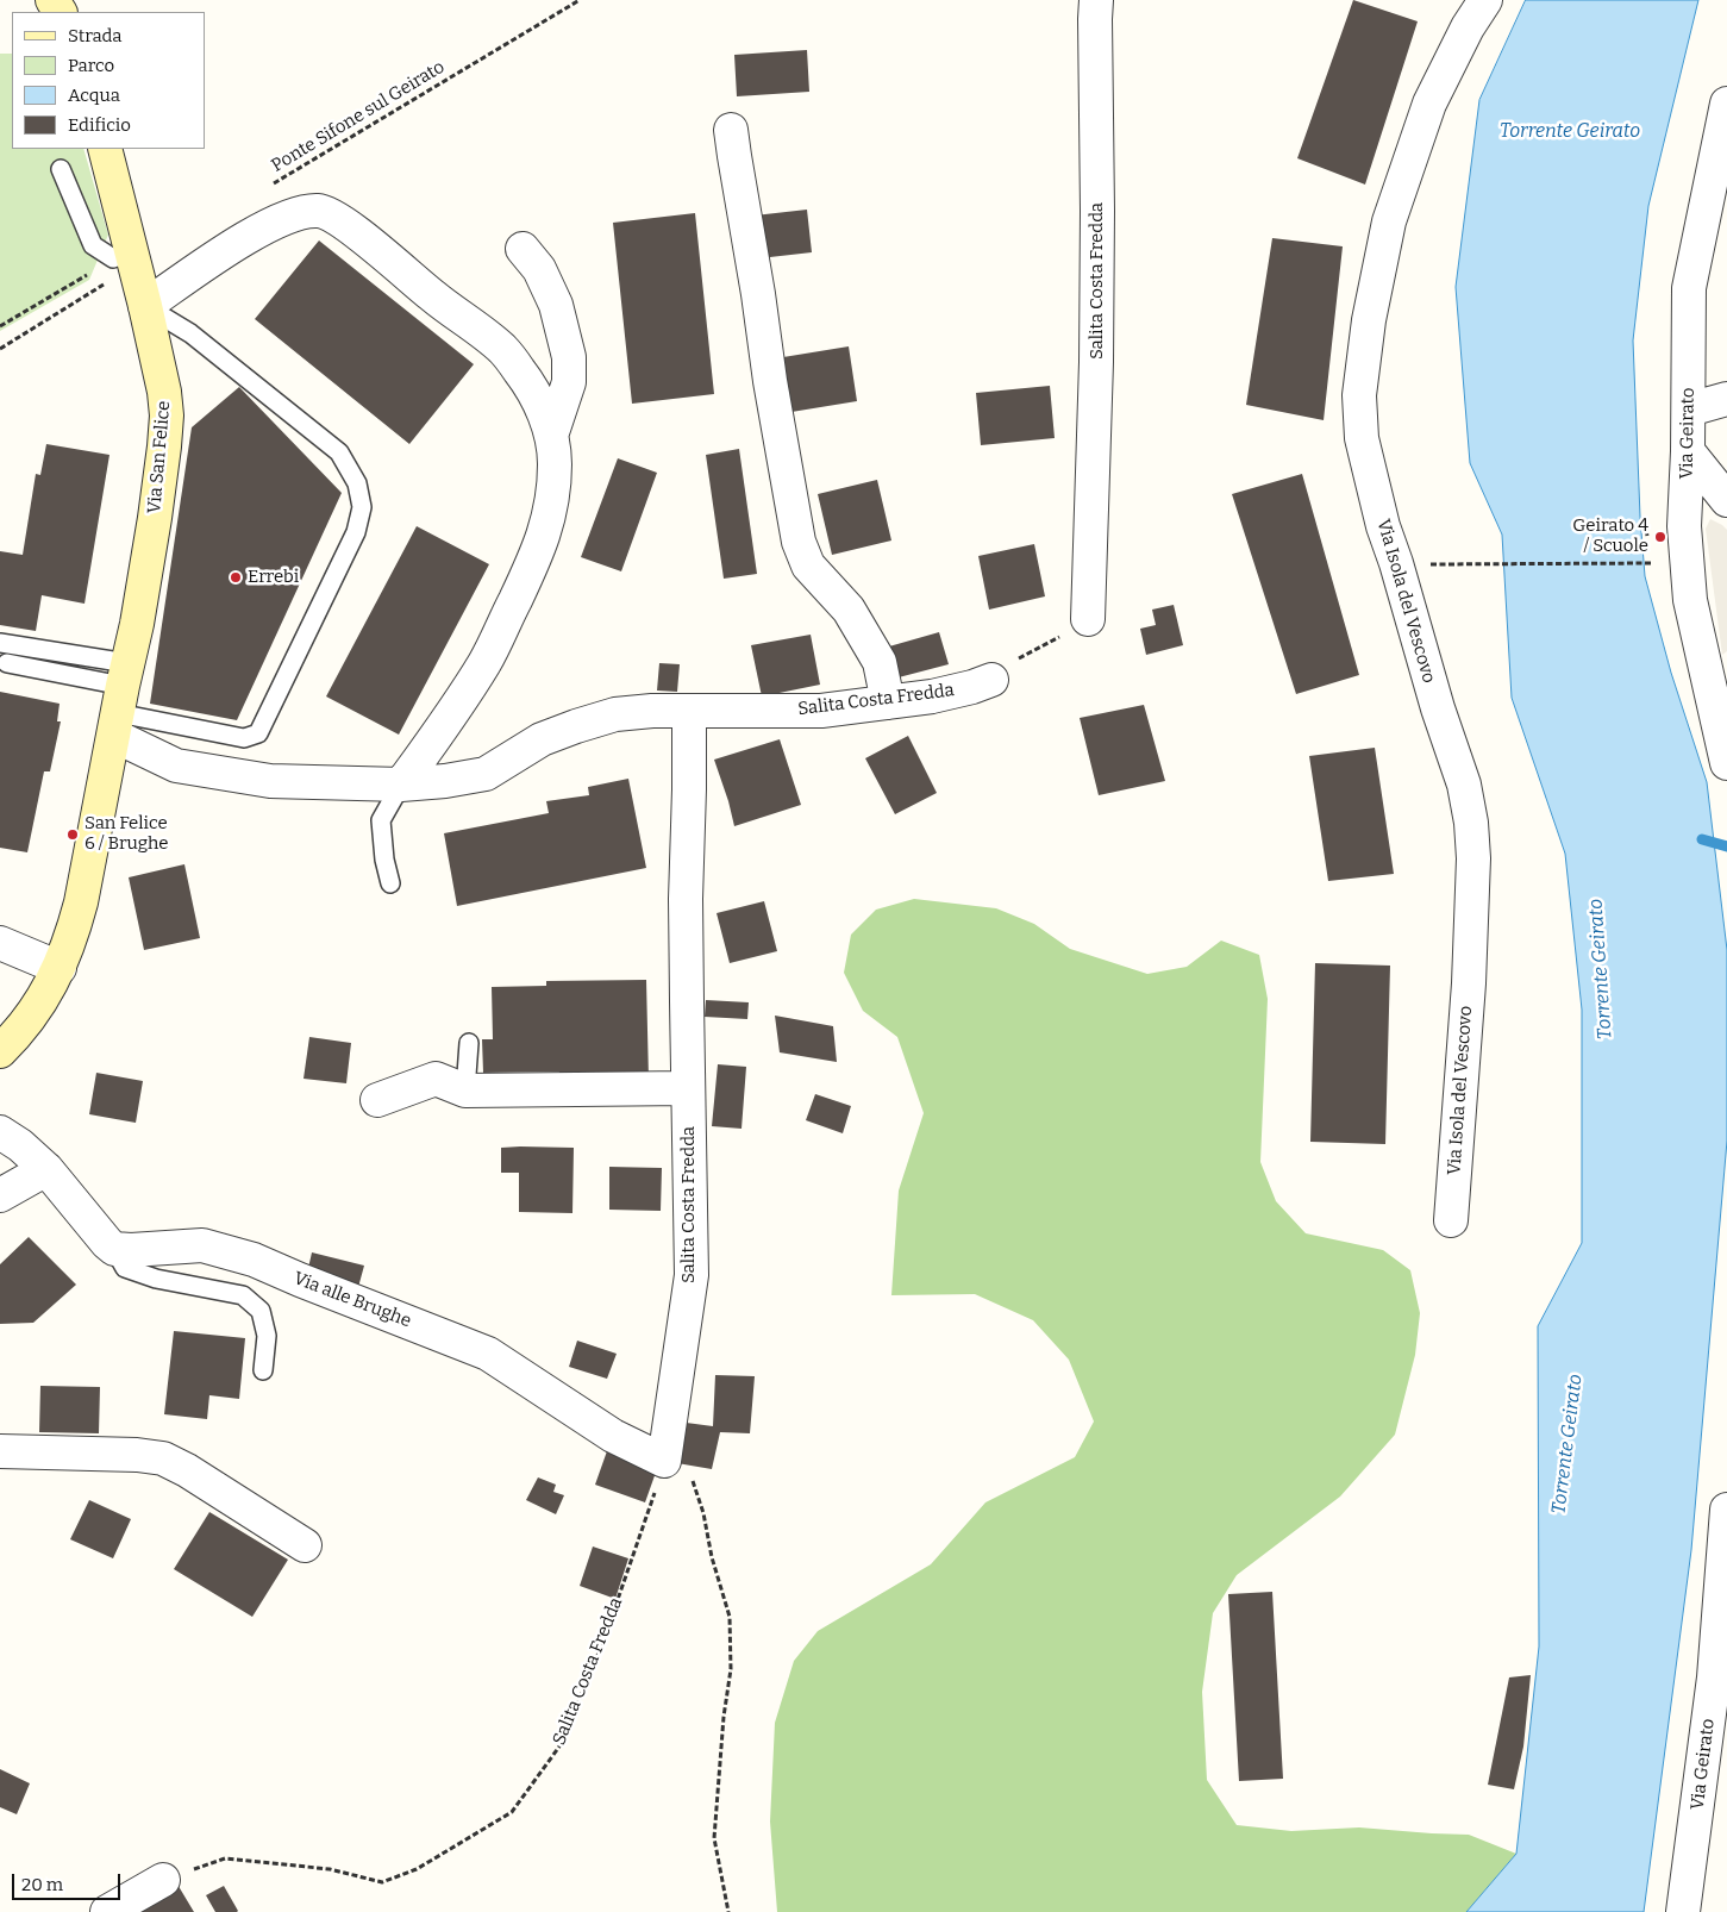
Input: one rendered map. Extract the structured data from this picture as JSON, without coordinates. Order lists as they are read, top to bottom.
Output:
{
  "streets": {
    "street": [
      "Salita Costa Fredda",
      "Via Geirato",
      "Via San Felice",
      "Via Isola del Vescovo",
      "Via alle Brughe"
    ],
    "path": ["Ponte Sifone sul Geirato"]
  },
  "crossings": [
    ["Salita Costa Fredda", "Via alle Brughe"]
  ],
  "water": ["Torrente Geirato"],
  "places": ["Geirato 4 / Scuole", "Errebi", "San Felice 6 / Brughe"],
  "legend": [
    "Strada",
    "Parco",
    "Acqua",
    "Edificio"
  ],
  "scale_bar": "20 m"
}
